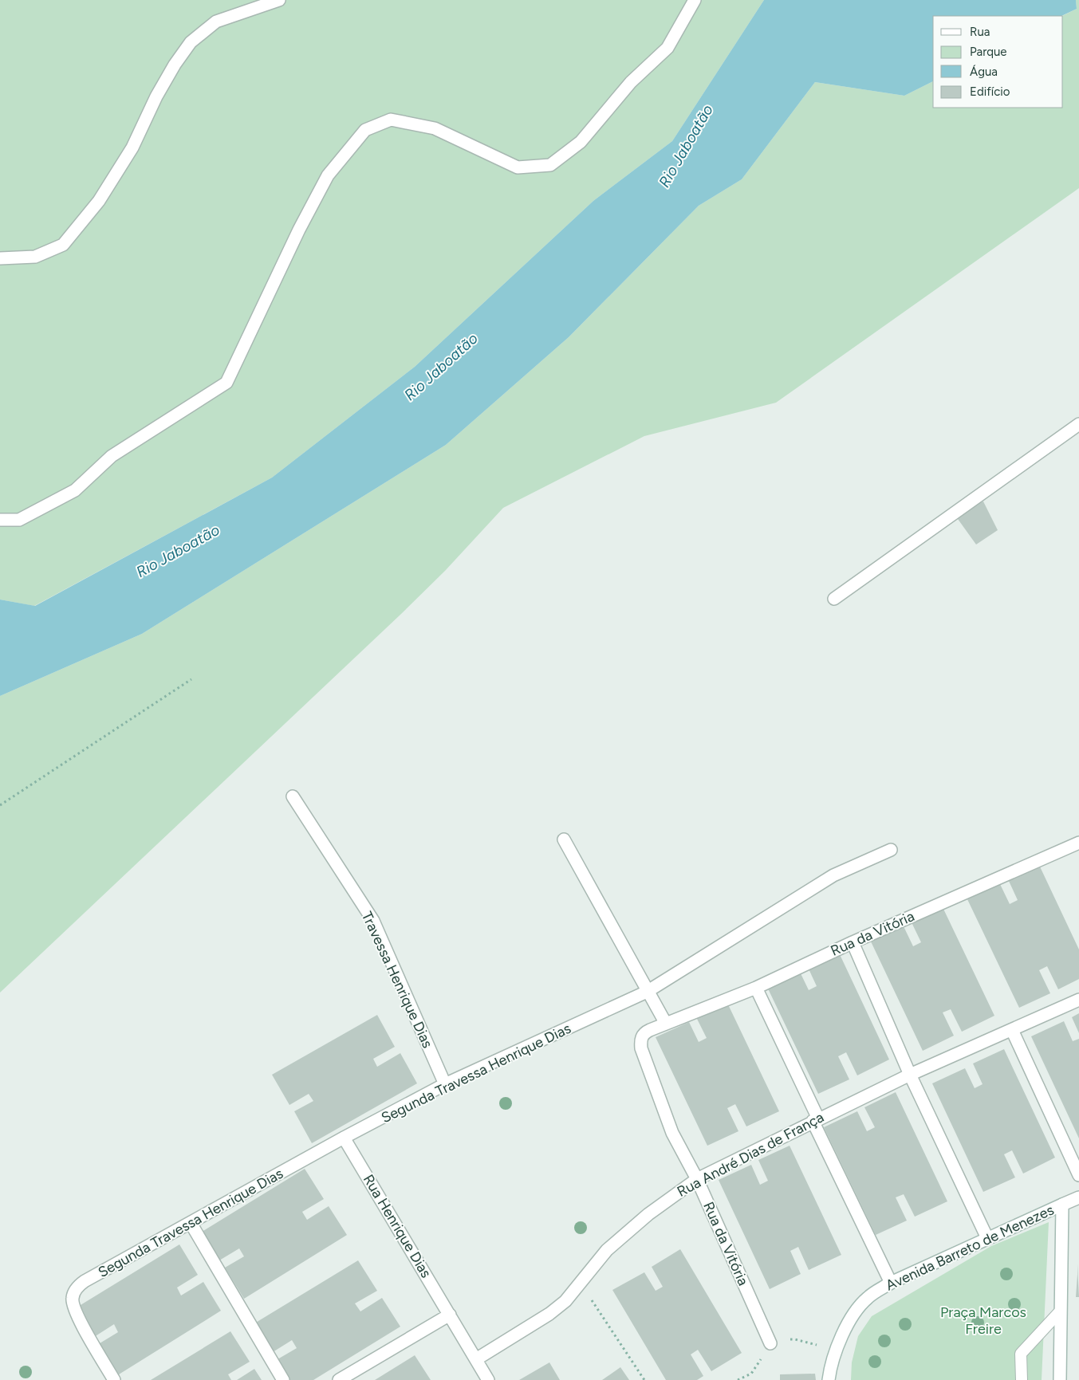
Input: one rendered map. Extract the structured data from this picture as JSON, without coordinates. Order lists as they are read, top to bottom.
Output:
{
  "streets": {
    "street": [
      "Rua da Vitória",
      "Travessa Henrique Dias",
      "Segunda Travessa Henrique Dias",
      "Rua André Dias de França",
      "Rua Henrique Dias",
      "Avenida Barreto de Menezes"
    ]
  },
  "crossings": [
    ["Rua da Vitória", "Rua André Dias de França"],
    ["Travessa Henrique Dias", "Segunda Travessa Henrique Dias"],
    ["Segunda Travessa Henrique Dias", "Rua Henrique Dias"],
    ["Rua André Dias de França", "Rua Henrique Dias"]
  ],
  "water": ["Rio Jaboatão"],
  "parks": ["Praça Marcos Freire"],
  "legend": [
    "Rua",
    "Parque",
    "Água",
    "Edifício"
  ]
}
